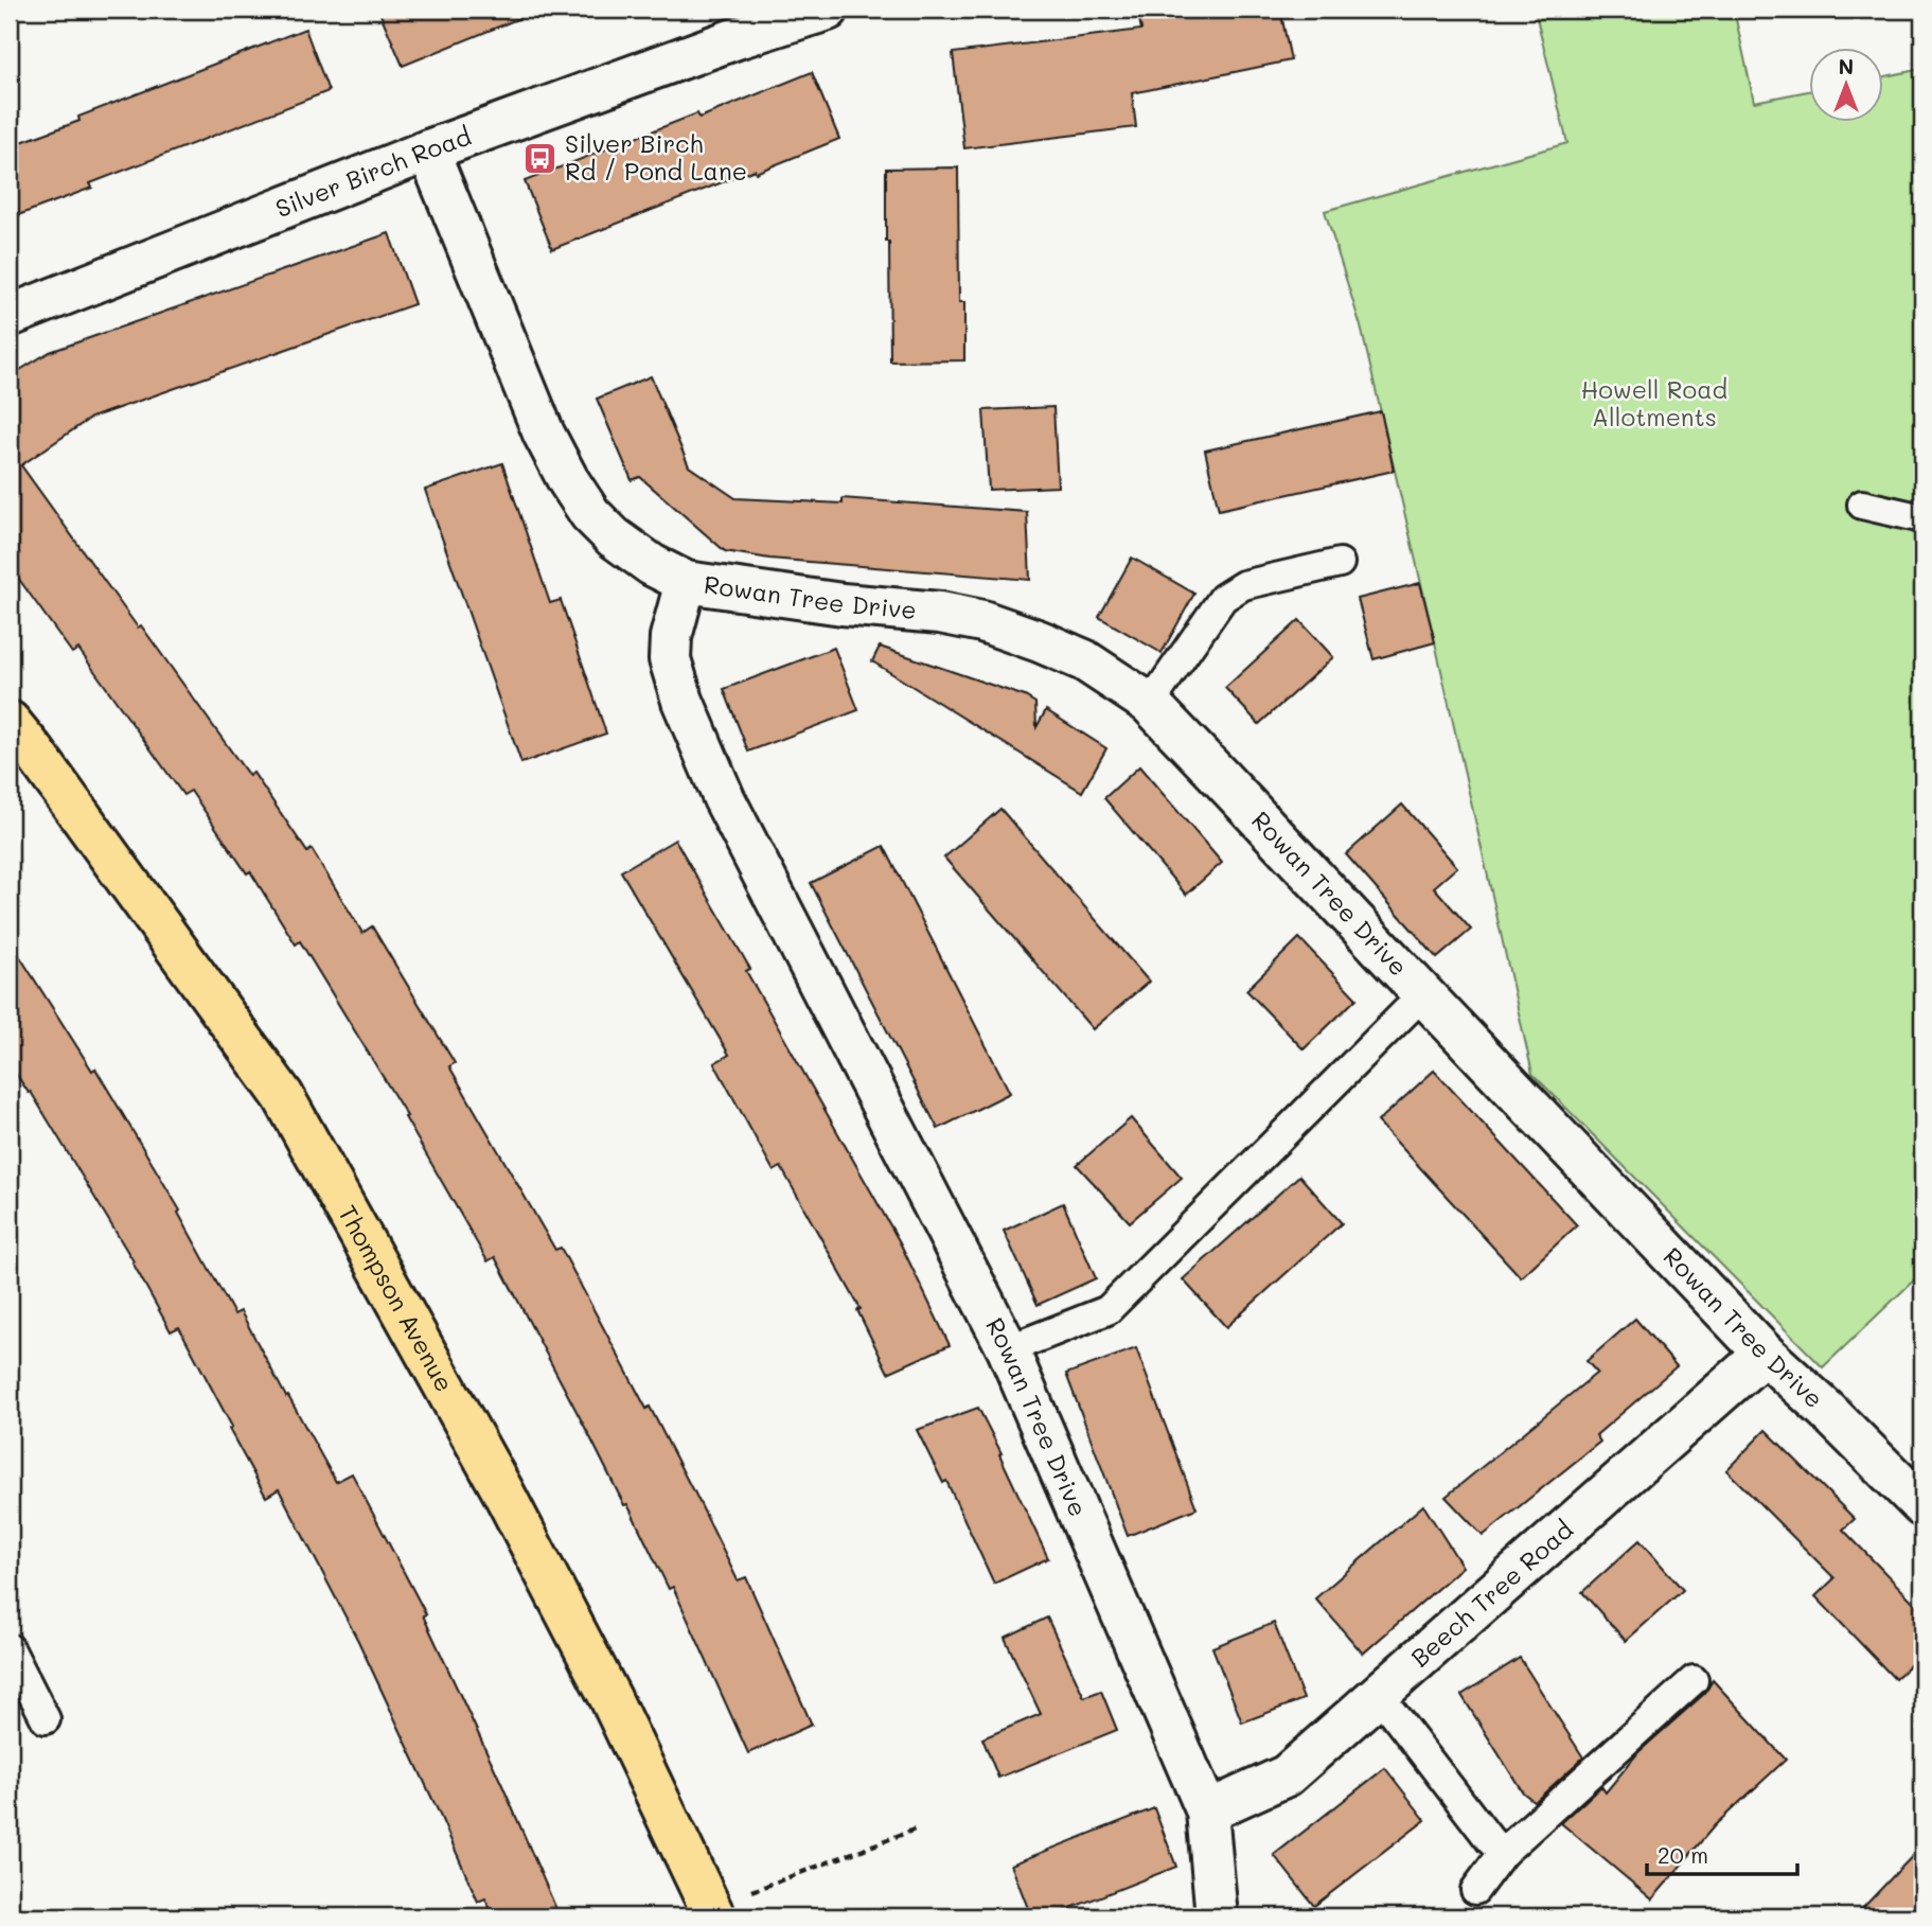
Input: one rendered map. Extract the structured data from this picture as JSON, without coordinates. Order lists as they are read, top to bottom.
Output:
{
  "streets": {
    "highway": ["Thompson Avenue"],
    "street": ["Silver Birch Road", "Rowan Tree Drive", "Beech Tree Road"]
  },
  "crossings": [
    ["Rowan Tree Drive", "Beech Tree Road"]
  ],
  "parks": ["Howell Road Allotments"],
  "places": {
    "bus stop": ["Silver Birch Rd / Pond Lane"]
  },
  "scale_bar": "20 m",
  "north": "top"
}
